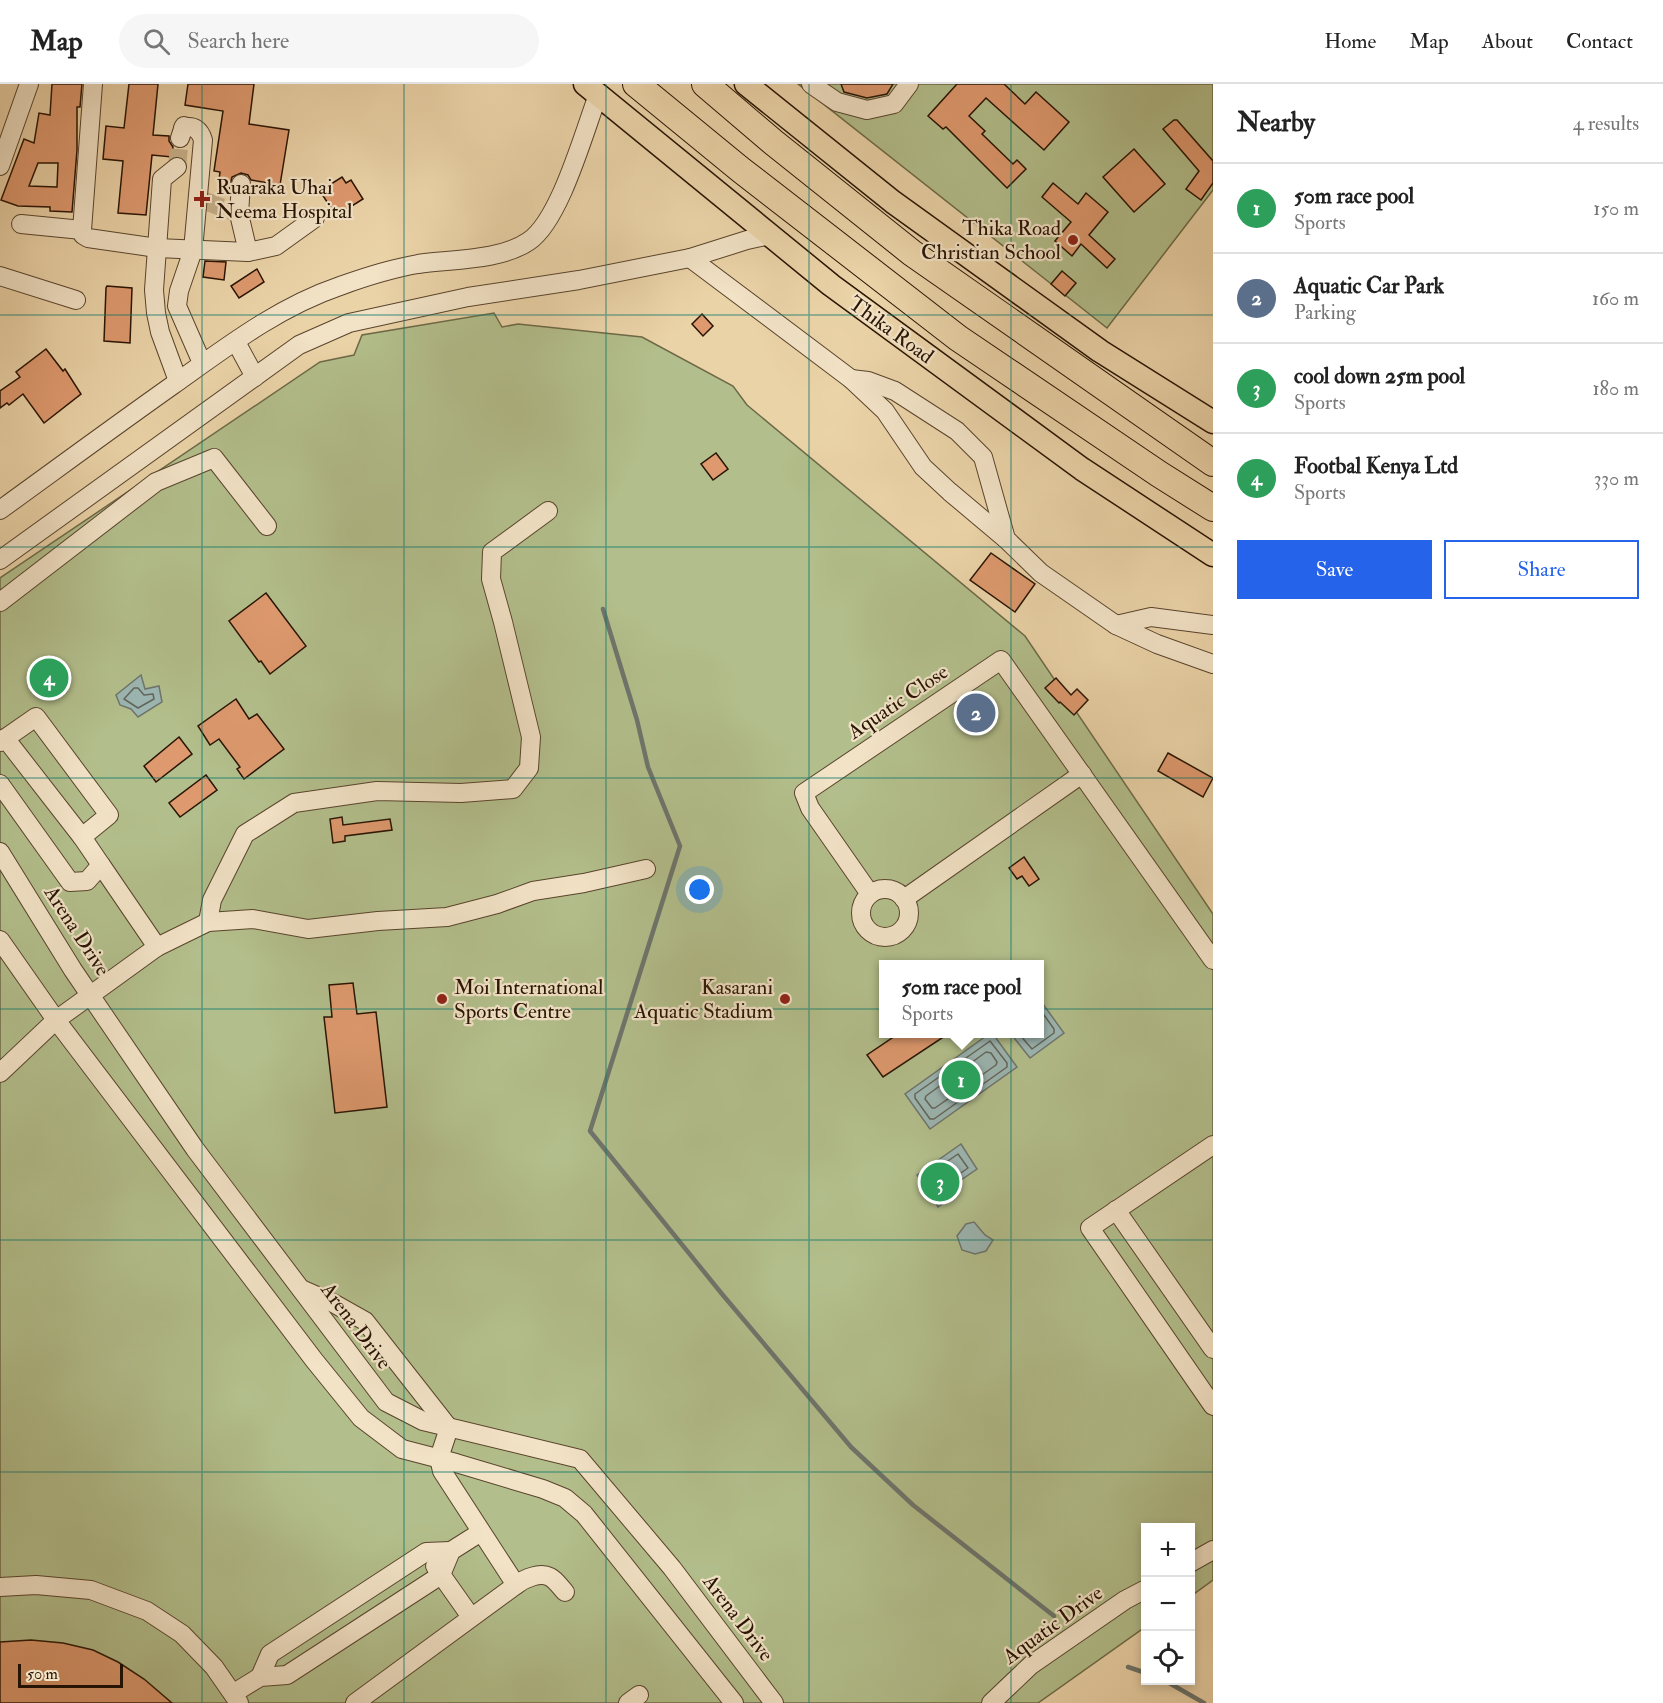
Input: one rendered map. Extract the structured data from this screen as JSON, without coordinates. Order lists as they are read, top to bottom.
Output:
{
  "streets": {
    "highway": ["Thika Road"],
    "street": ["Aquatic Close", "Arena Drive", "Aquatic Drive"]
  },
  "places": {
    "health": ["Ruaraka Uhai Neema Hospital"],
    "other": ["Thika Road Christian School", "Moi International Sports Centre", "Kasarani Aquatic Stadium"]
  },
  "scale_bar": "50 m",
  "page": {
    "header": "Map",
    "search": "Search here",
    "nav": [
      "Home",
      "Map",
      "About",
      "Contact"
    ],
    "heading": ["Nearby", "4 results"],
    "list": [
      {
        "mark": "1",
        "name": "50m race pool",
        "note": "Sports",
        "value": "150 m"
      },
      {
        "mark": "2",
        "name": "Aquatic Car Park",
        "note": "Parking",
        "value": "160 m"
      },
      {
        "mark": "3",
        "name": "cool down 25m pool",
        "note": "Sports",
        "value": "180 m"
      },
      {
        "mark": "4",
        "name": "Footbal Kenya Ltd",
        "note": "Sports",
        "value": "330 m"
      }
    ],
    "buttons": ["Save", "Share"],
    "pins": [
      "4",
      "2",
      "1",
      "3"
    ],
    "popup": ["50m race pool", "Sports"],
    "map_buttons": ["+", "−"],
    "scale": "50 m"
  }
}
